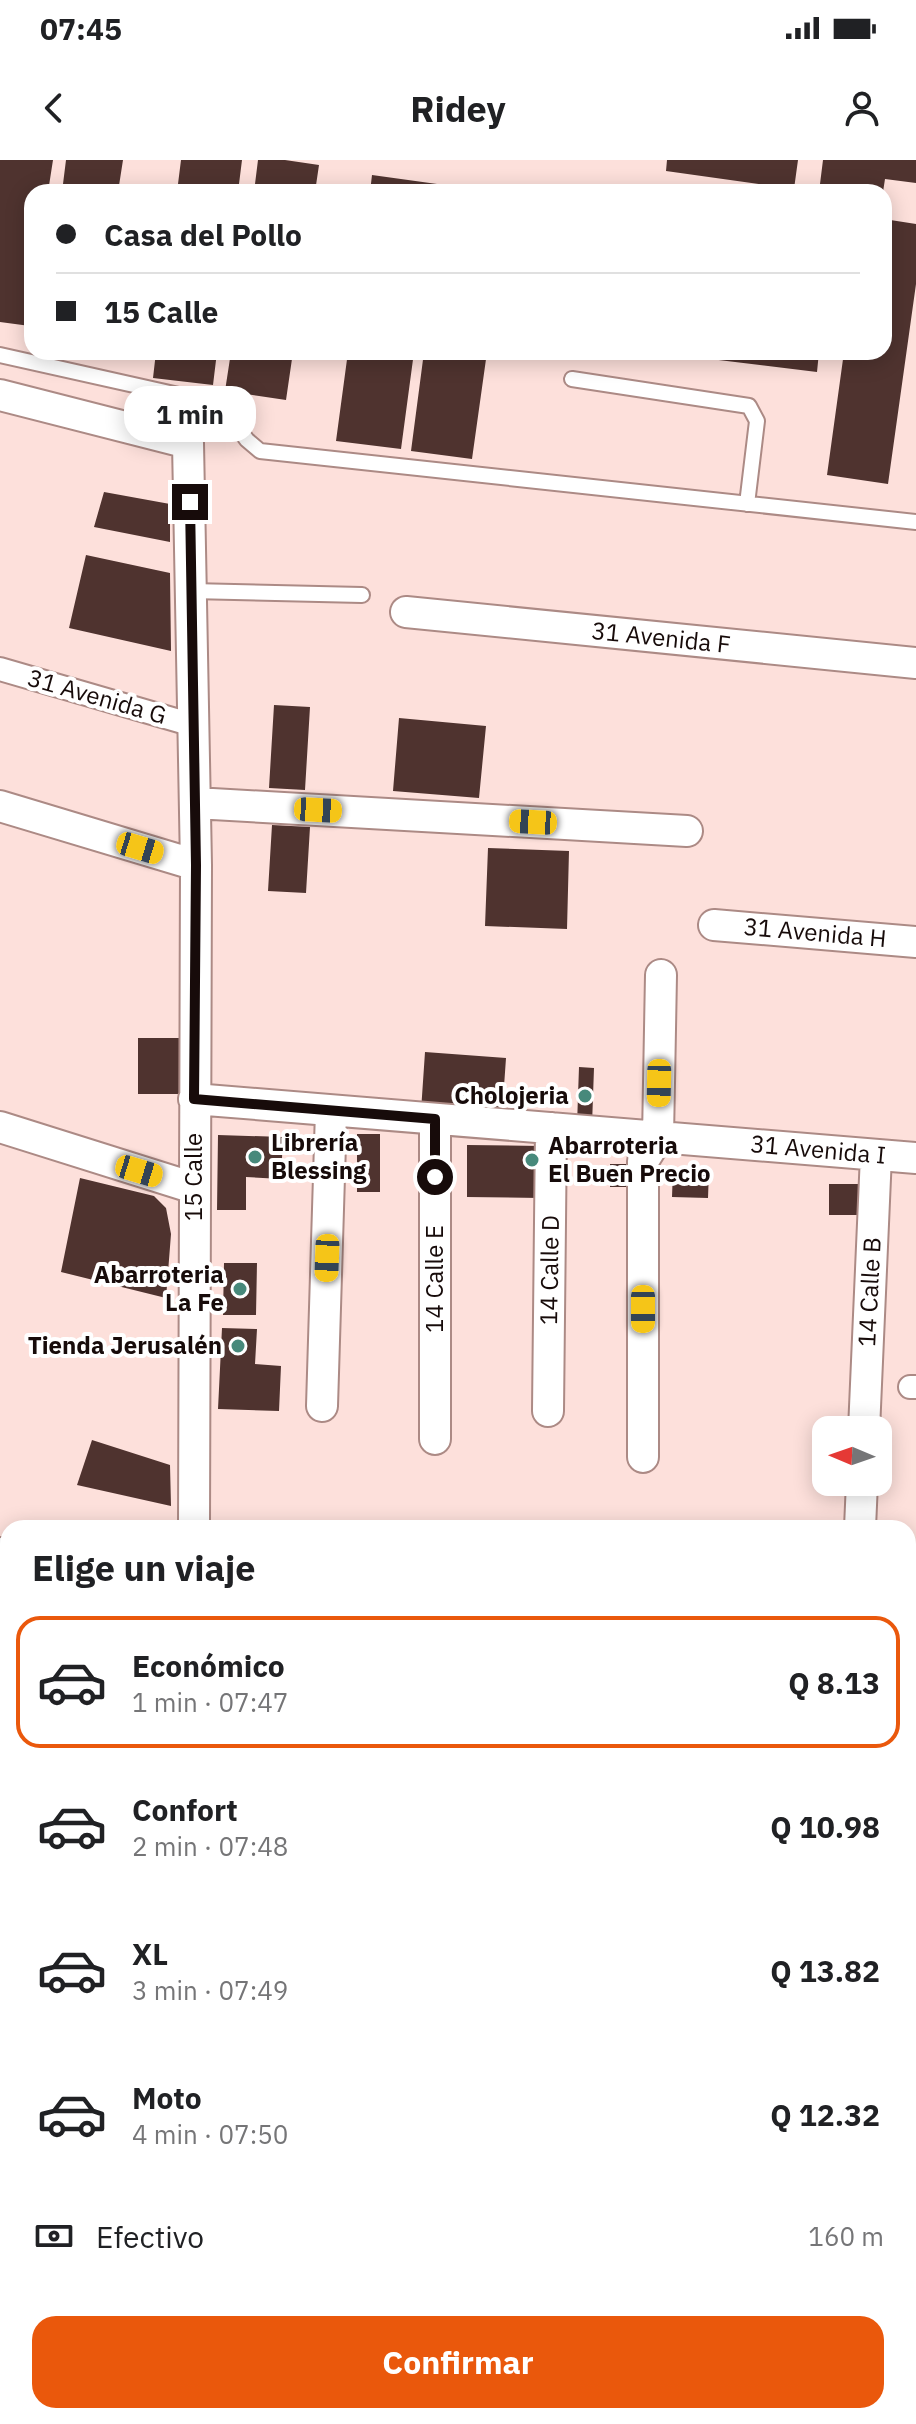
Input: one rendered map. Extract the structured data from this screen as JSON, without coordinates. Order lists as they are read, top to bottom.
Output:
{
  "streets": {
    "street": [
      "31 Avenida F",
      "31 Avenida G",
      "31 Avenida H",
      "31 Avenida I",
      "15 Calle",
      "14 Calle D",
      "14 Calle E",
      "14 Calle B"
    ]
  },
  "crossings": [
    ["31 Avenida G", "15 Calle"],
    ["31 Avenida I", "15 Calle"],
    ["31 Avenida I", "14 Calle D"],
    ["31 Avenida I", "14 Calle E"],
    ["31 Avenida I", "14 Calle B"]
  ],
  "places": [
    "Cholojeria",
    "Librería Blessing",
    "Abarroteria El Buen Precio",
    "Abarroteria La Fe",
    "Tienda Jerusalén"
  ],
  "north": "left",
  "page": {
    "status": "07:45",
    "header": "Ridey",
    "banner": ["Casa del Pollo", "15 Calle"],
    "bubble": "1 min",
    "heading": "Elige un viaje",
    "list": [
      {
        "name": "Económico",
        "note": "1 min · 07:47",
        "value": "Q 8.13"
      },
      {
        "name": "Confort",
        "note": "2 min · 07:48",
        "value": "Q 10.98"
      },
      {
        "name": "XL",
        "note": "3 min · 07:49",
        "value": "Q 13.82"
      },
      {
        "name": "Moto",
        "note": "4 min · 07:50",
        "value": "Q 12.32"
      }
    ],
    "pay": ["Efectivo", "160 m"],
    "buttons": "Confirmar"
  }
}
